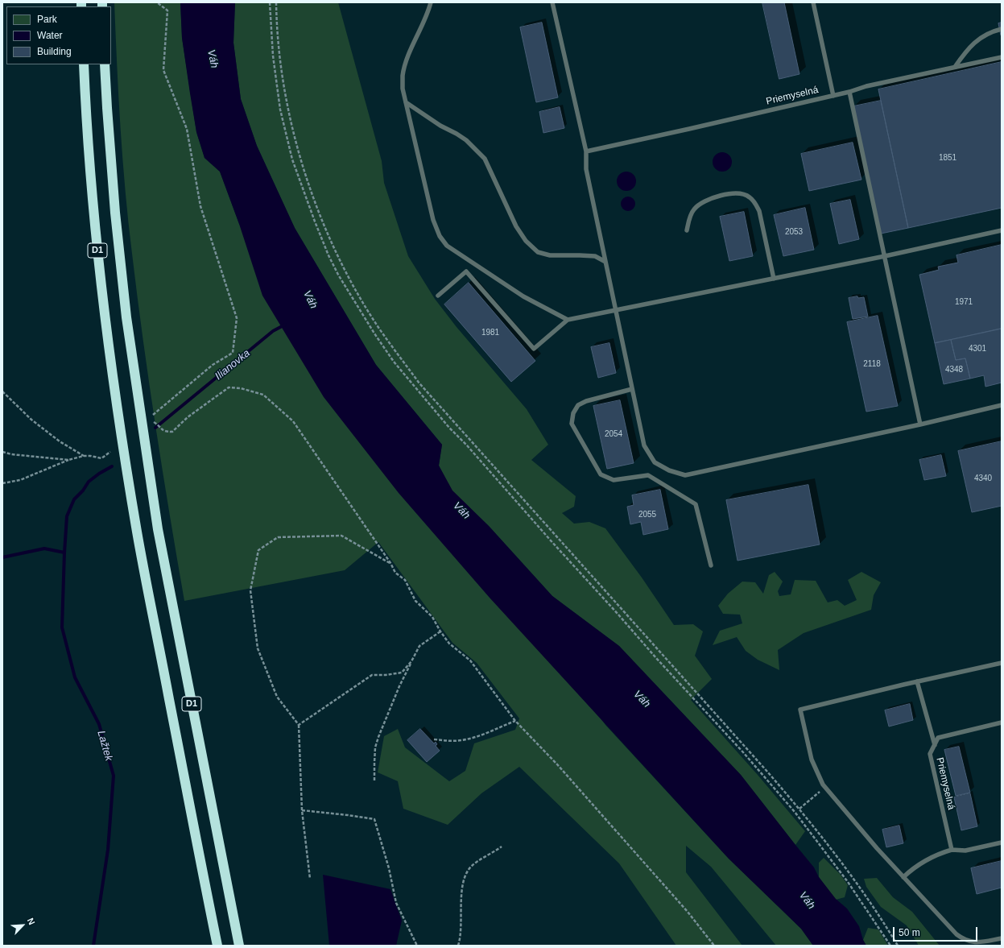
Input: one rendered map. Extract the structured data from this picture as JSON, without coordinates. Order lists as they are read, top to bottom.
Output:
{
  "streets": {
    "highway": ["D1"],
    "lane": ["Priemyselná"]
  },
  "water": ["Váh", "Ilianovka", "Lažtek"],
  "house_numbers": [
    "1851",
    "2053",
    "1971",
    "1981",
    "4301",
    "2118",
    "4348",
    "2054",
    "4340",
    "2055"
  ],
  "legend": ["Park", "Water", "Building"],
  "scale_bar": "50 m",
  "north": "top right"
}
